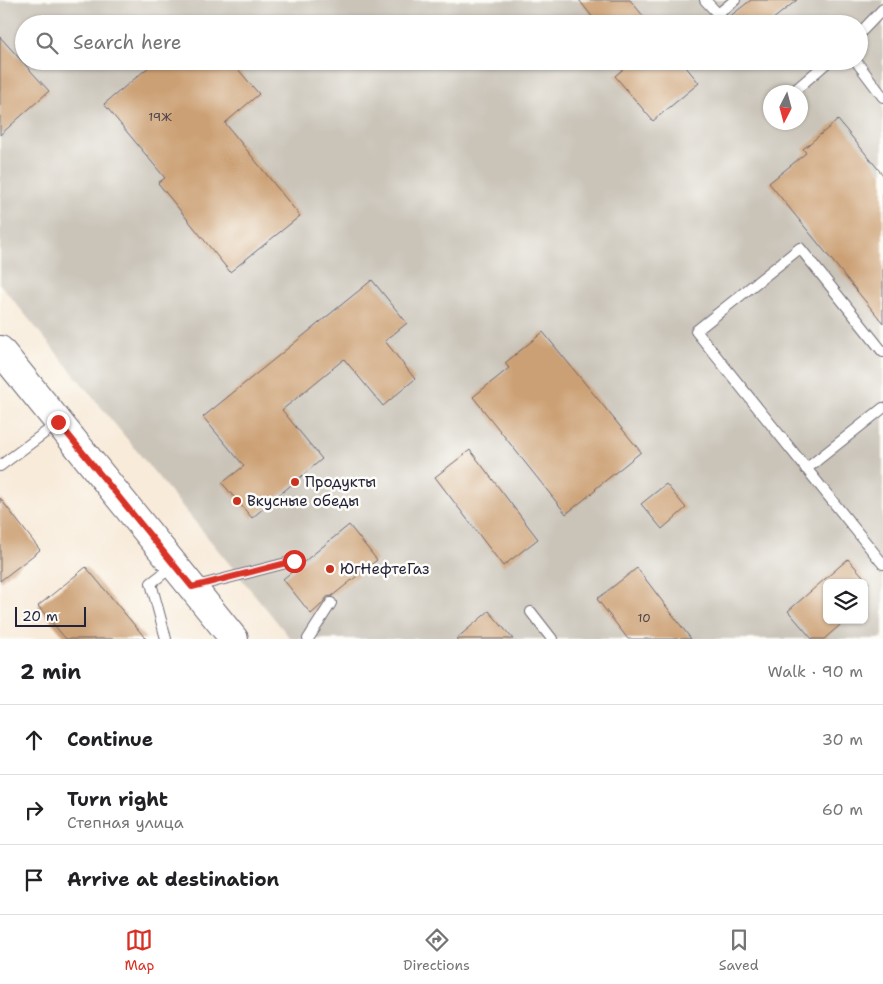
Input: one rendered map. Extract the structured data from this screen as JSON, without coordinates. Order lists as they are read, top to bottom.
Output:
{
  "places": ["Продукты", "Вкусные обеды", "ЮгНефтеГаз"],
  "house_numbers": ["19Ж", "10"],
  "scale_bar": "20 m",
  "north": "bottom",
  "page": {
    "search": "Search here",
    "scale": "20 m",
    "heading": ["2 min", "Walk · 90 m"],
    "list": [
      ["Continue", "30 m"],
      ["Turn right", "Степная улица", "60 m"],
      "Arrive at destination"
    ],
    "nav": ["Map", "Directions", "Saved"]
  }
}
